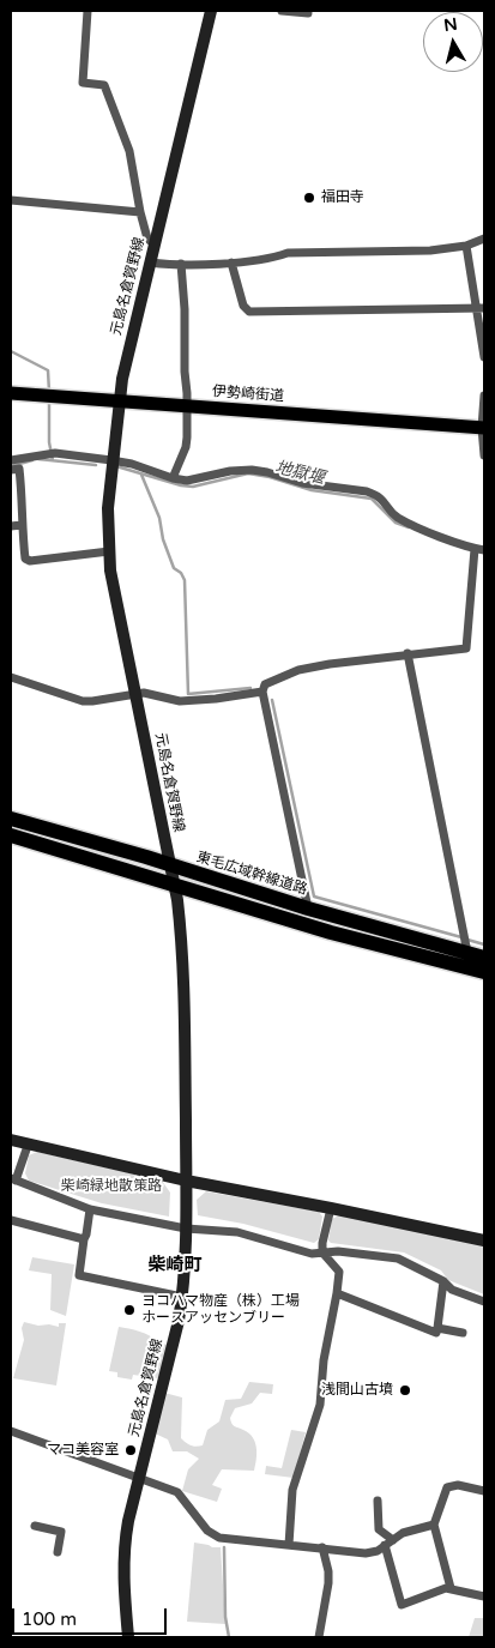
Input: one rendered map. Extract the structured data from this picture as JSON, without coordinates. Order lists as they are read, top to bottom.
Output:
{
  "streets": {
    "highway": ["東毛広域幹線道路"],
    "main road": ["元島名倉賀野線", "伊勢崎街道"]
  },
  "crossings": [
    ["元島名倉賀野線", "伊勢崎街道"],
    ["元島名倉賀野線", "東毛広域幹線道路"]
  ],
  "districts": ["柴崎町"],
  "water": ["地獄堰"],
  "parks": ["柴崎緑地散策路"],
  "places": [
    "福田寺",
    "ヨコハマ物産（株）工場 ホースアッセンブリー",
    "浅間山古墳",
    "マコ美容室"
  ],
  "scale_bar": "100 m",
  "north": "top"
}
